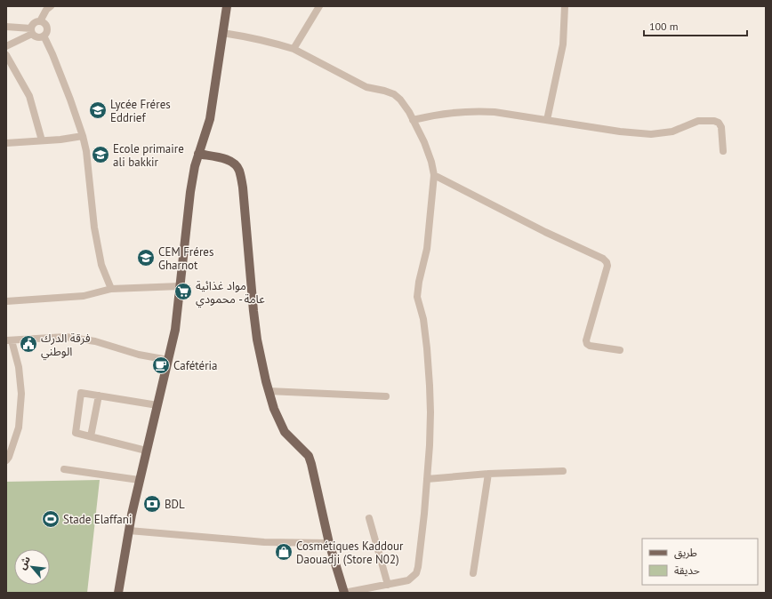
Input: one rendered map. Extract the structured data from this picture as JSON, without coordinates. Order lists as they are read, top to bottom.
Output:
{
  "places": {
    "school or university": ["Lycée Fréres Eddrief", "Ecole primaire ali bakkir", "CEM Fréres Gharnot"],
    "supermarket": ["مواد غذائية عامة - محمودي"],
    "public building": ["فرقة الدرك الوطني"],
    "cafe": ["Cafétéria"],
    "bank": ["BDL"],
    "sports": ["Stade Elaffani"],
    "shop": ["Cosmétiques Kaddour Daouadji (Store N02)"]
  },
  "legend": ["طريق", "حديقة"],
  "scale_bar": "100 m",
  "north": "top left"
}
